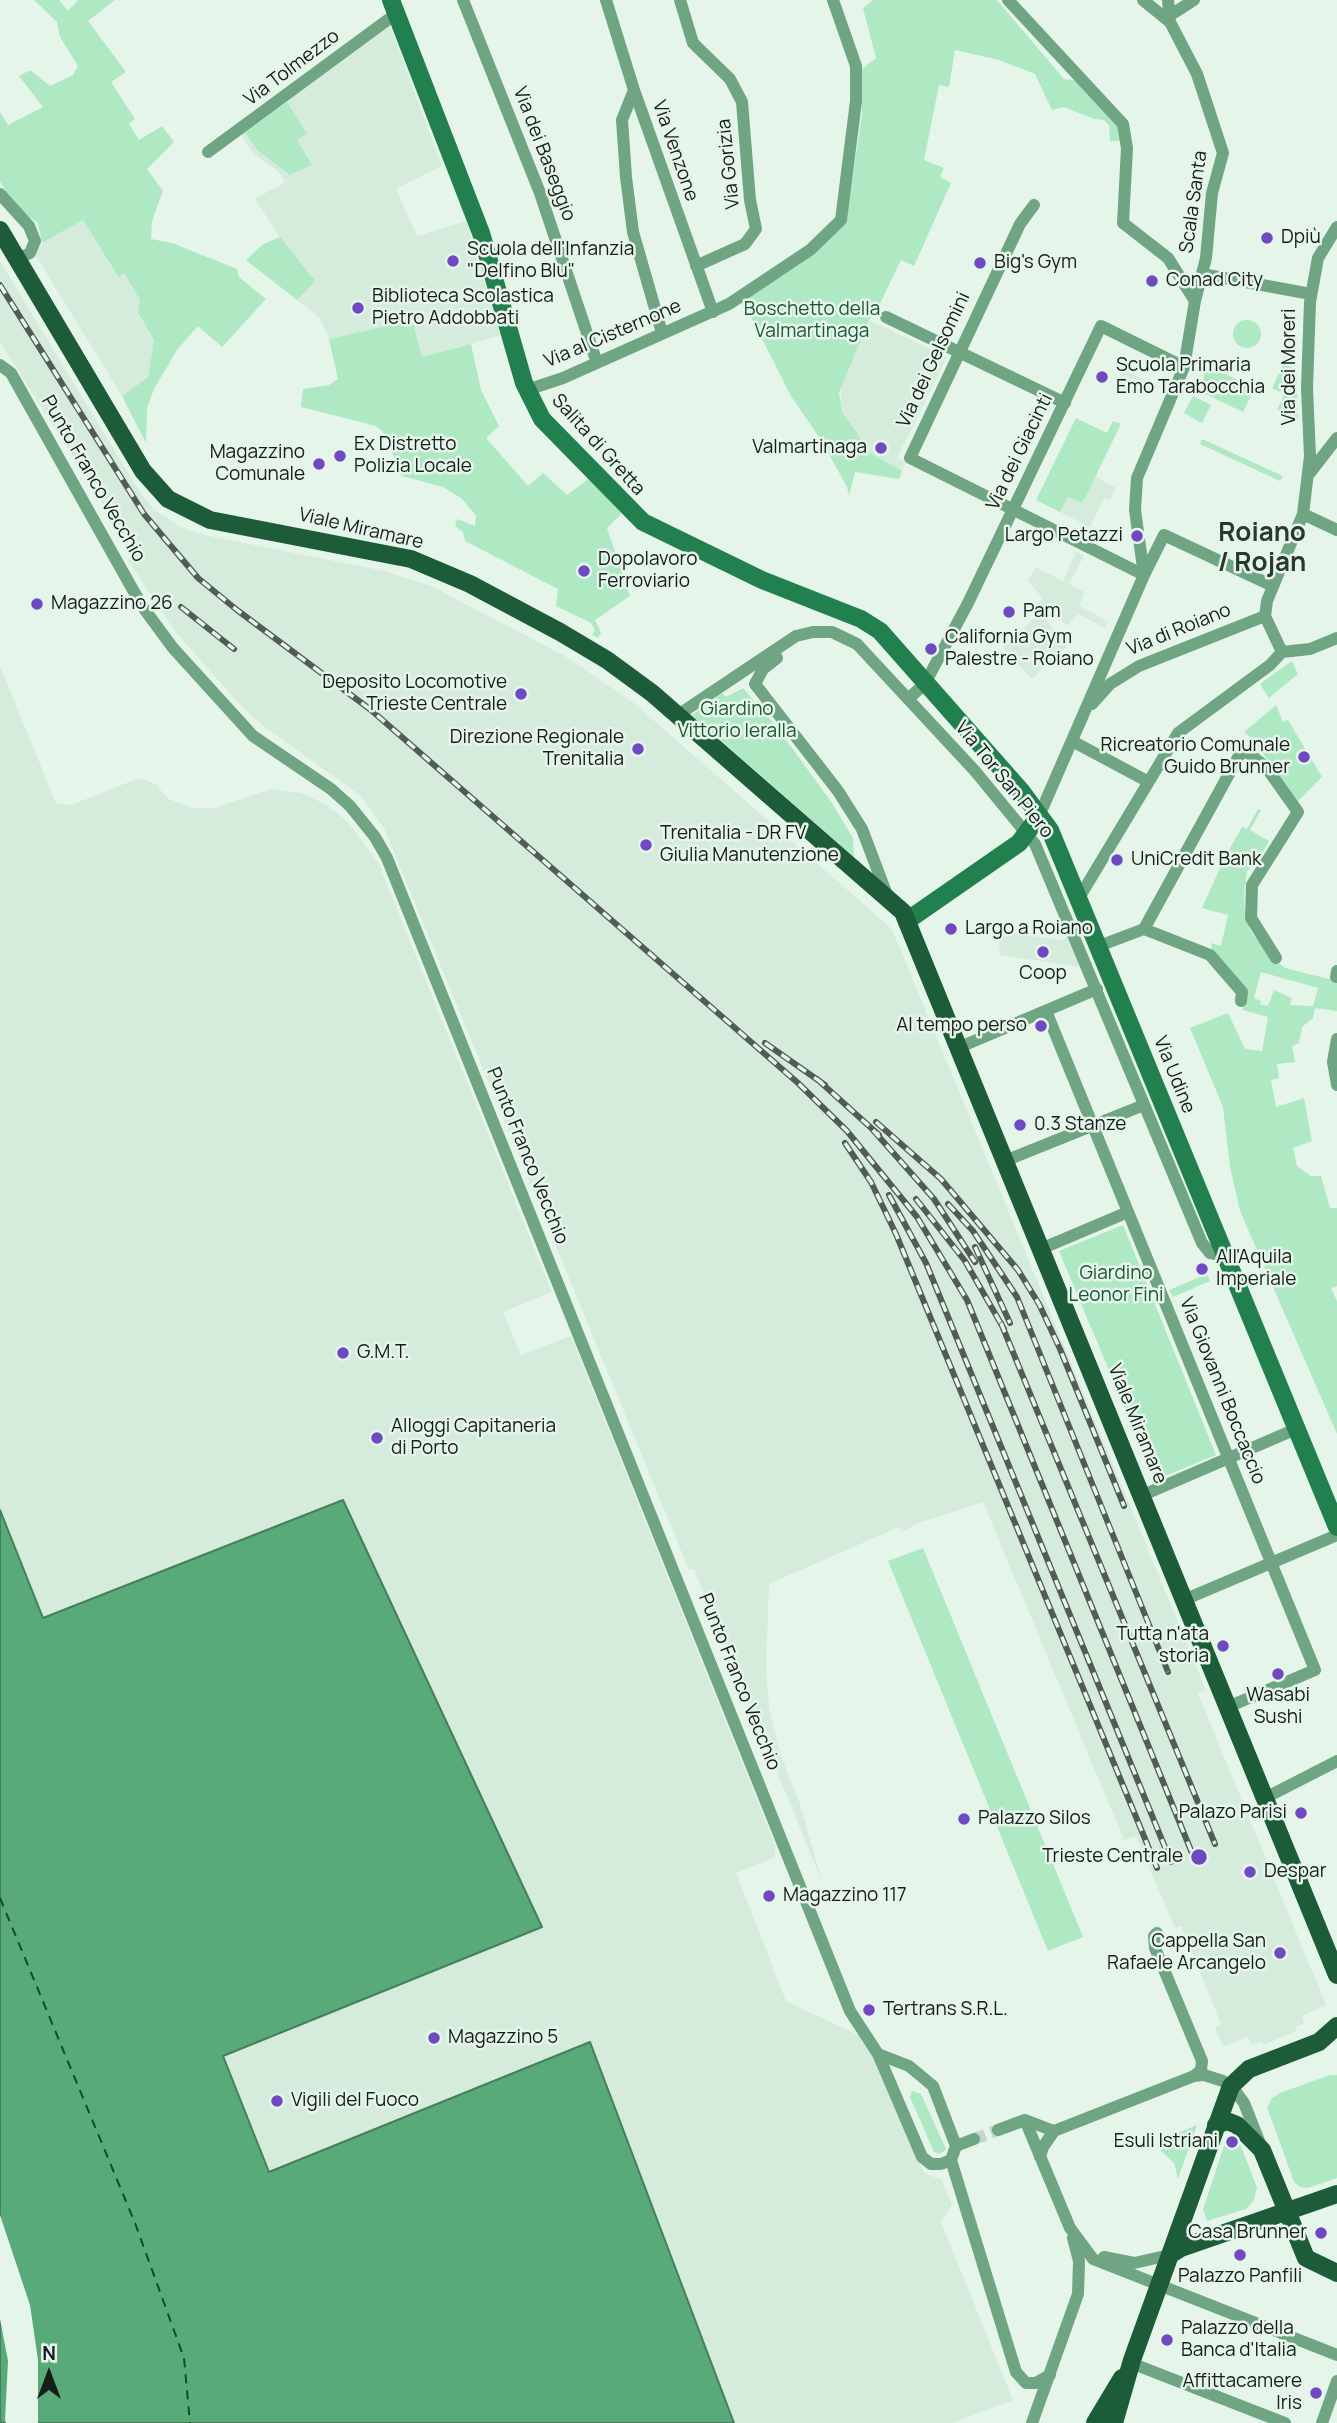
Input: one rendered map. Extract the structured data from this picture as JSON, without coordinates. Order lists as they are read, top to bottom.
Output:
{
  "streets": {
    "main road": ["Salita di Gretta", "Viale Miramare", "Via Udine"],
    "street": [
      "Via Tolmezzo",
      "Via Venzone",
      "Via dei Baseggio",
      "Via Gorizia",
      "Scala Santa",
      "Via al Cisternone",
      "Via dei Gelsomini",
      "Via dei Moreri",
      "Via dei Giacinti",
      "Punto Franco Vecchio",
      "Via di Roiano",
      "Via Tor San Piero",
      "Via Giovanni Boccaccio"
    ]
  },
  "crossings": [
    ["Via Tolmezzo", "Salita di Gretta"],
    ["Via Venzone", "Via Gorizia"],
    ["Via Venzone", "Via al Cisternone"],
    ["Via dei Baseggio", "Via al Cisternone"],
    ["Scala Santa", "Via dei Giacinti"],
    ["Via al Cisternone", "Salita di Gretta"],
    ["Via dei Gelsomini", "Via dei Giacinti"],
    ["Via dei Moreri", "Via di Roiano"],
    ["Salita di Gretta", "Via dei Giacinti"],
    ["Salita di Gretta", "Via Udine"],
    ["Via dei Giacinti", "Via Tor San Piero"],
    ["Via dei Giacinti", "Via Udine"],
    ["Viale Miramare", "Via Tor San Piero"],
    ["Viale Miramare", "Via Giovanni Boccaccio"],
    ["Via Tor San Piero", "Via Udine"]
  ],
  "districts": ["Roiano / Rojan"],
  "parks": ["Boschetto della Valmartinaga", "Giardino Vittorio Ieralla", "Giardino Leonor Fini"],
  "places": [
    "Dpiù",
    "Scuola dell'Infanzia \"Delfino Blu\"",
    "Big's Gym",
    "Conad City",
    "Biblioteca Scolastica Pietro Addobbati",
    "Scuola Primaria Emo Tarabocchia",
    "Valmartinaga",
    "Ex Distretto Polizia Locale",
    "Magazzino Comunale",
    "Largo Petazzi",
    "Dopolavoro Ferroviario",
    "Magazzino 26",
    "Pam",
    "California Gym Palestre - Roiano",
    "Deposito Locomotive Trieste Centrale",
    "Direzione Regionale Trenitalia",
    "Ricreatorio Comunale Guido Brunner",
    "Trenitalia - DR FV Giulia Manutenzione",
    "UniCredit Bank",
    "Largo a Roiano",
    "Coop",
    "Al tempo perso",
    "0.3 Stanze",
    "All'Aquila Imperiale",
    "G.M.T.",
    "Alloggi Capitaneria di Porto",
    "Tutta n'ata storia",
    "Wasabi Sushi",
    "Palazo Parisi",
    "Palazzo Silos",
    "Trieste Centrale",
    "Despar",
    "Magazzino 117",
    "Cappella San Rafaele Arcangelo",
    "Tertrans S.R.L.",
    "Magazzino 5",
    "Vigili del Fuoco",
    "Esuli Istriani",
    "Casa Brunner",
    "Palazzo Panfili",
    "Palazzo della Banca d'Italia",
    "Affittacamere Iris"
  ],
  "north": "top"
}
